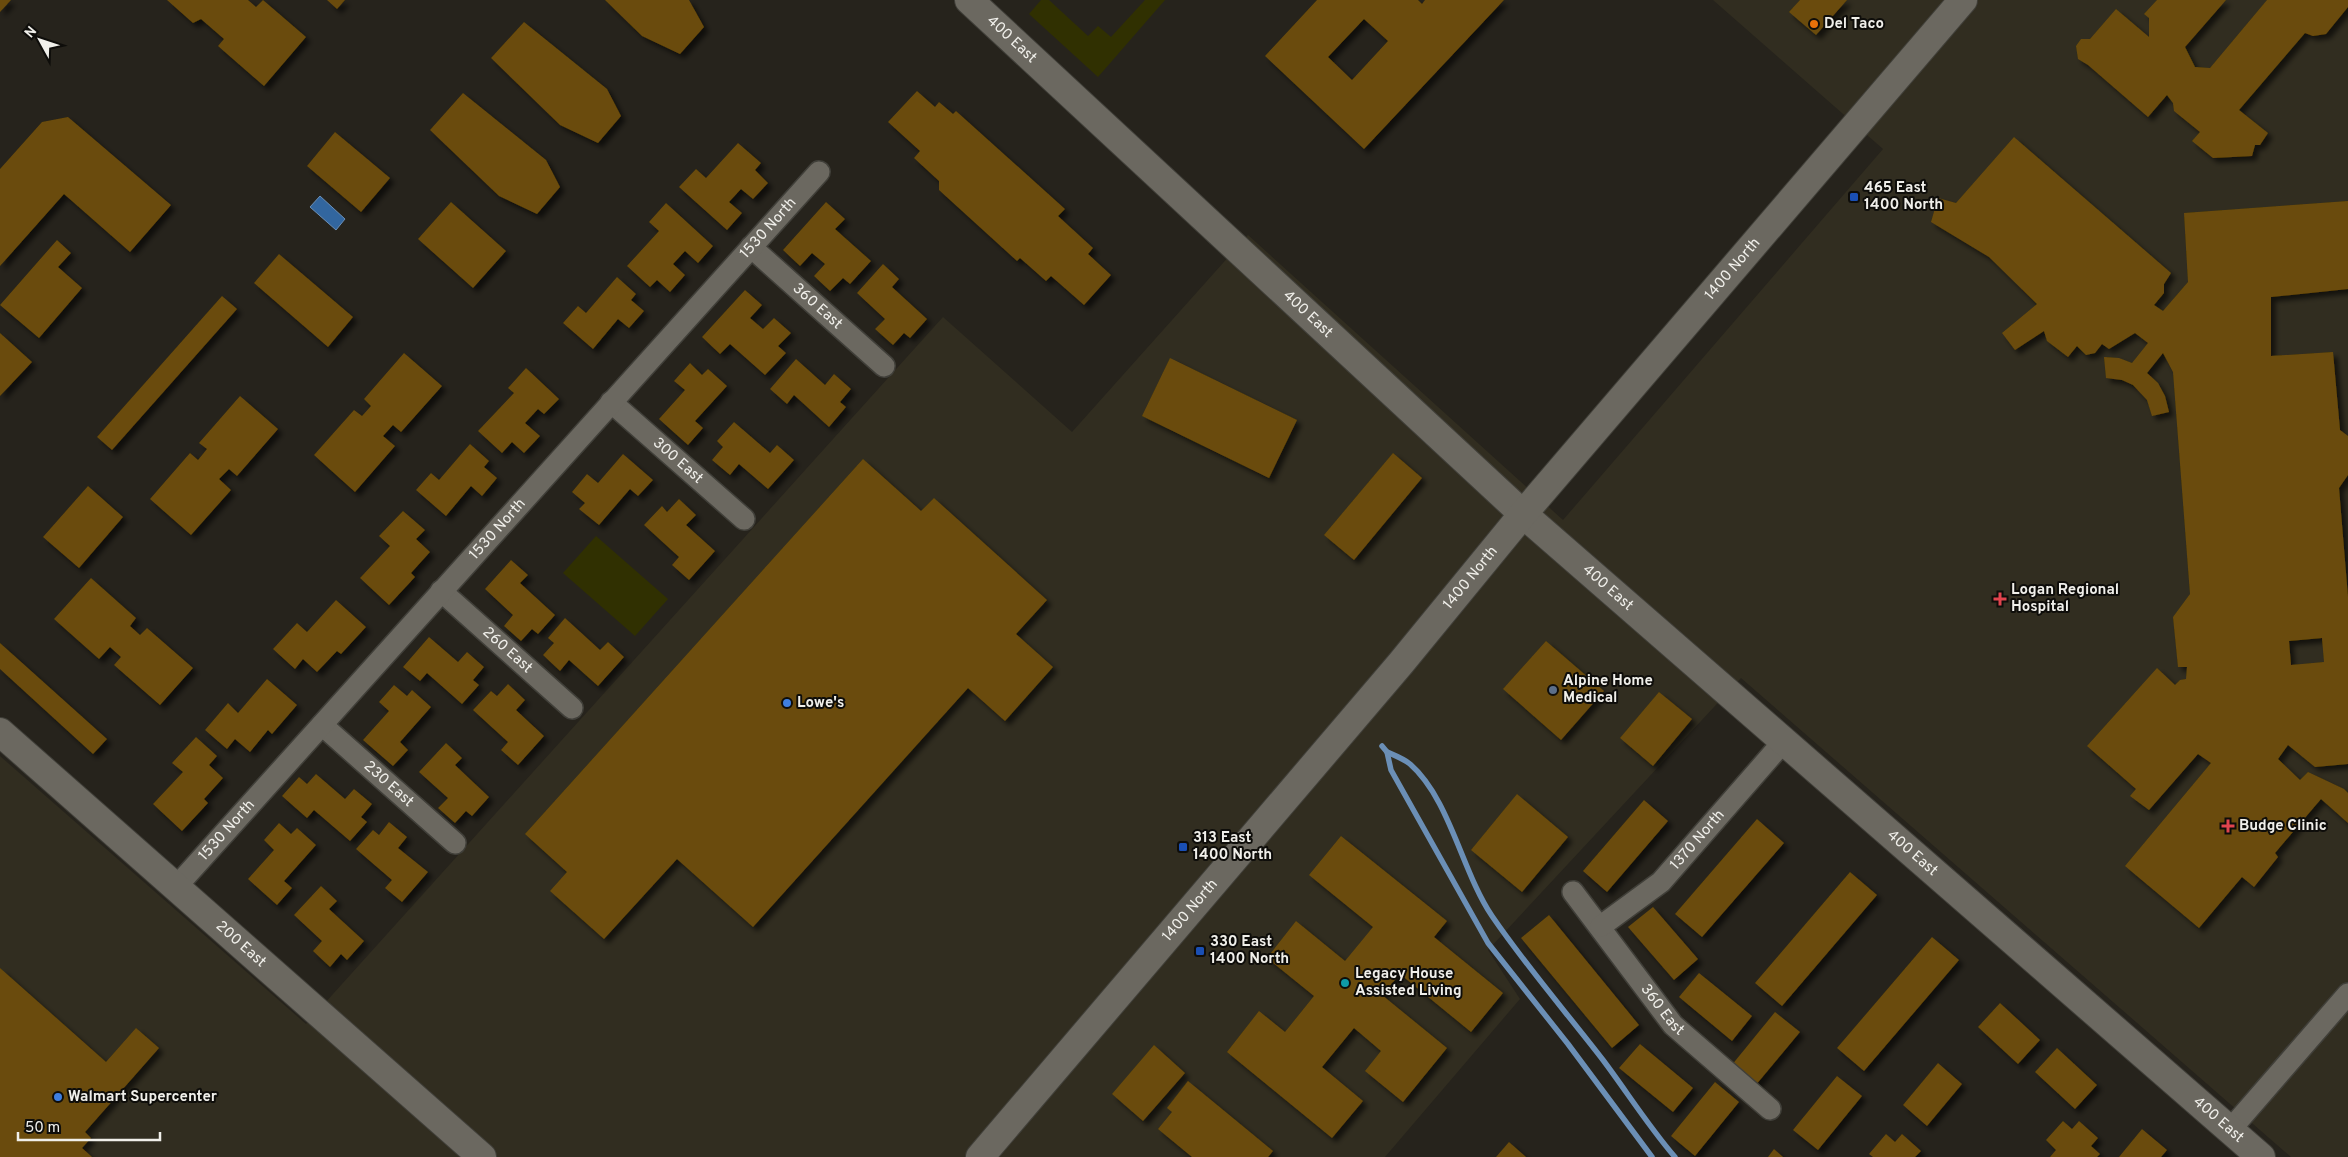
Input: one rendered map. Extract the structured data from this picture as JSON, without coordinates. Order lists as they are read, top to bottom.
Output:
{
  "streets": {
    "main road": ["400 East", "1400 North", "200 East"],
    "street": [
      "1530 North",
      "360 East",
      "300 East",
      "260 East",
      "230 East",
      "1370 North"
    ]
  },
  "crossings": [
    ["400 East", "1400 North"],
    ["400 East", "1370 North"],
    ["1530 North", "360 East"],
    ["1530 North", "300 East"],
    ["1530 North", "260 East"],
    ["1530 North", "230 East"],
    ["1530 North", "200 East"],
    ["360 East", "1370 North"]
  ],
  "places": {
    "other": [
      "Del Taco",
      "Alpine Home Medical",
      "Lowe's",
      "Legacy House Assisted Living",
      "Walmart Supercenter"
    ],
    "transit": ["465 East 1400 North", "313 East 1400 North", "330 East 1400 North"],
    "health": ["Logan Regional Hospital", "Budge Clinic"]
  },
  "scale_bar": "50 m",
  "north": "top left"
}
